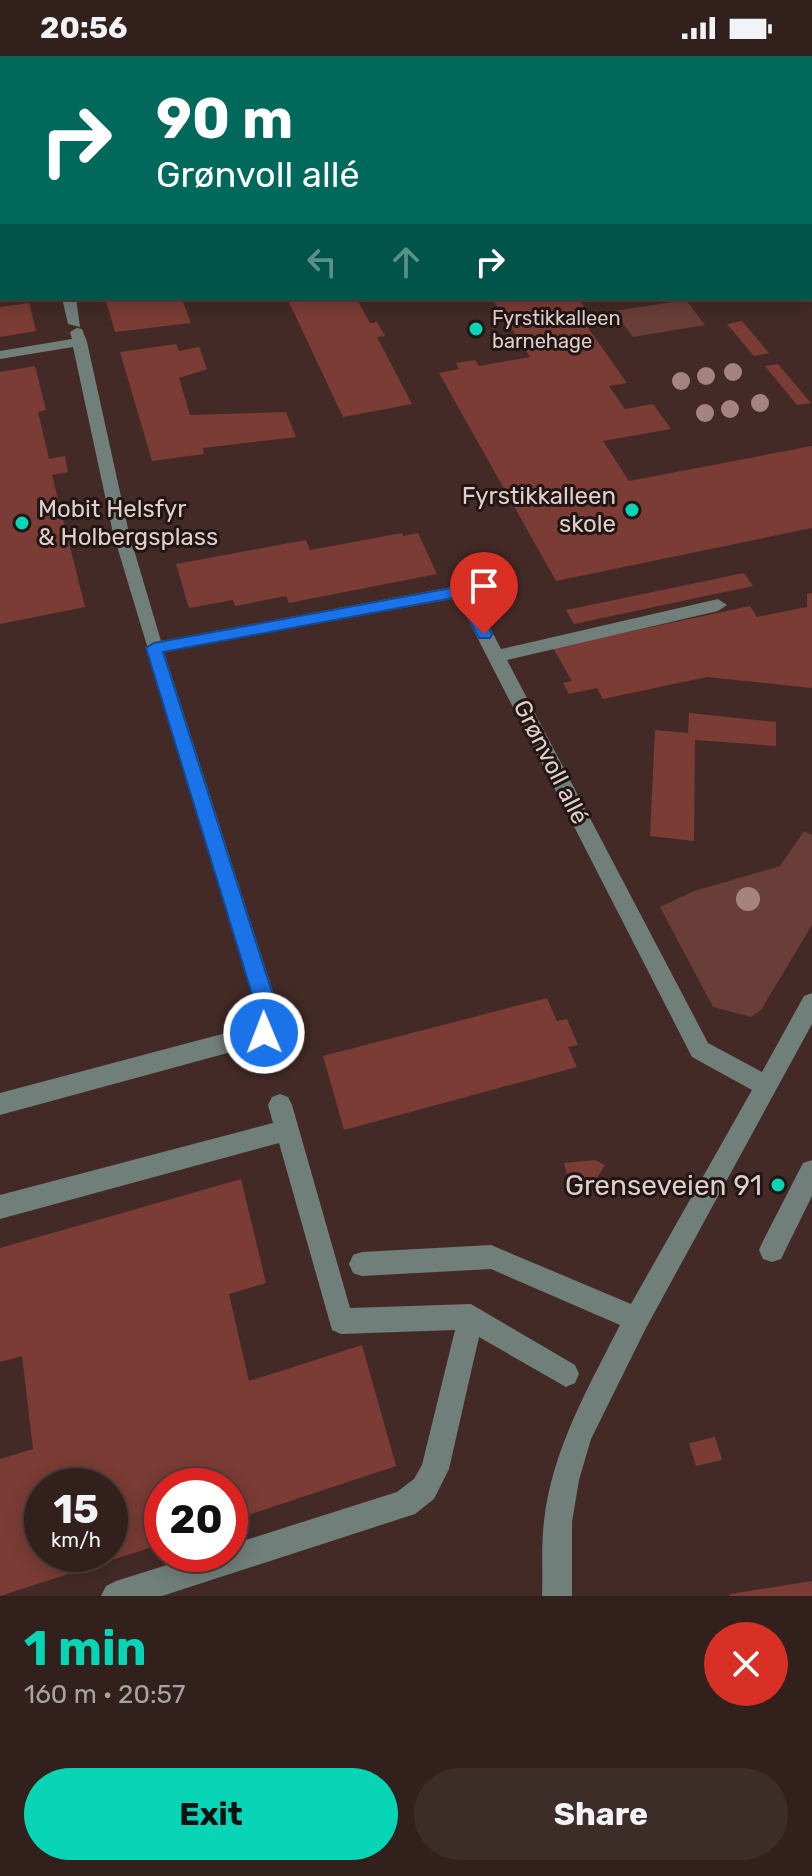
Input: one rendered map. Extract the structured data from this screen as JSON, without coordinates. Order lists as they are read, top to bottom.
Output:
{
  "streets": {
    "street": ["Grønvoll allé"]
  },
  "places": [
    "Fyrstikkalleen barnehage",
    "Fyrstikkalleen skole",
    "Mobit Helsfyr & Holbergsplass",
    "Grenseveien 91"
  ],
  "page": {
    "status": "20:56",
    "turn": ["90 m", "Grønvoll allé"],
    "speed": "15 km/h",
    "limit": "20",
    "heading": ["1 min", "160 m · 20:57"],
    "buttons": ["Exit", "Share"]
  }
}
